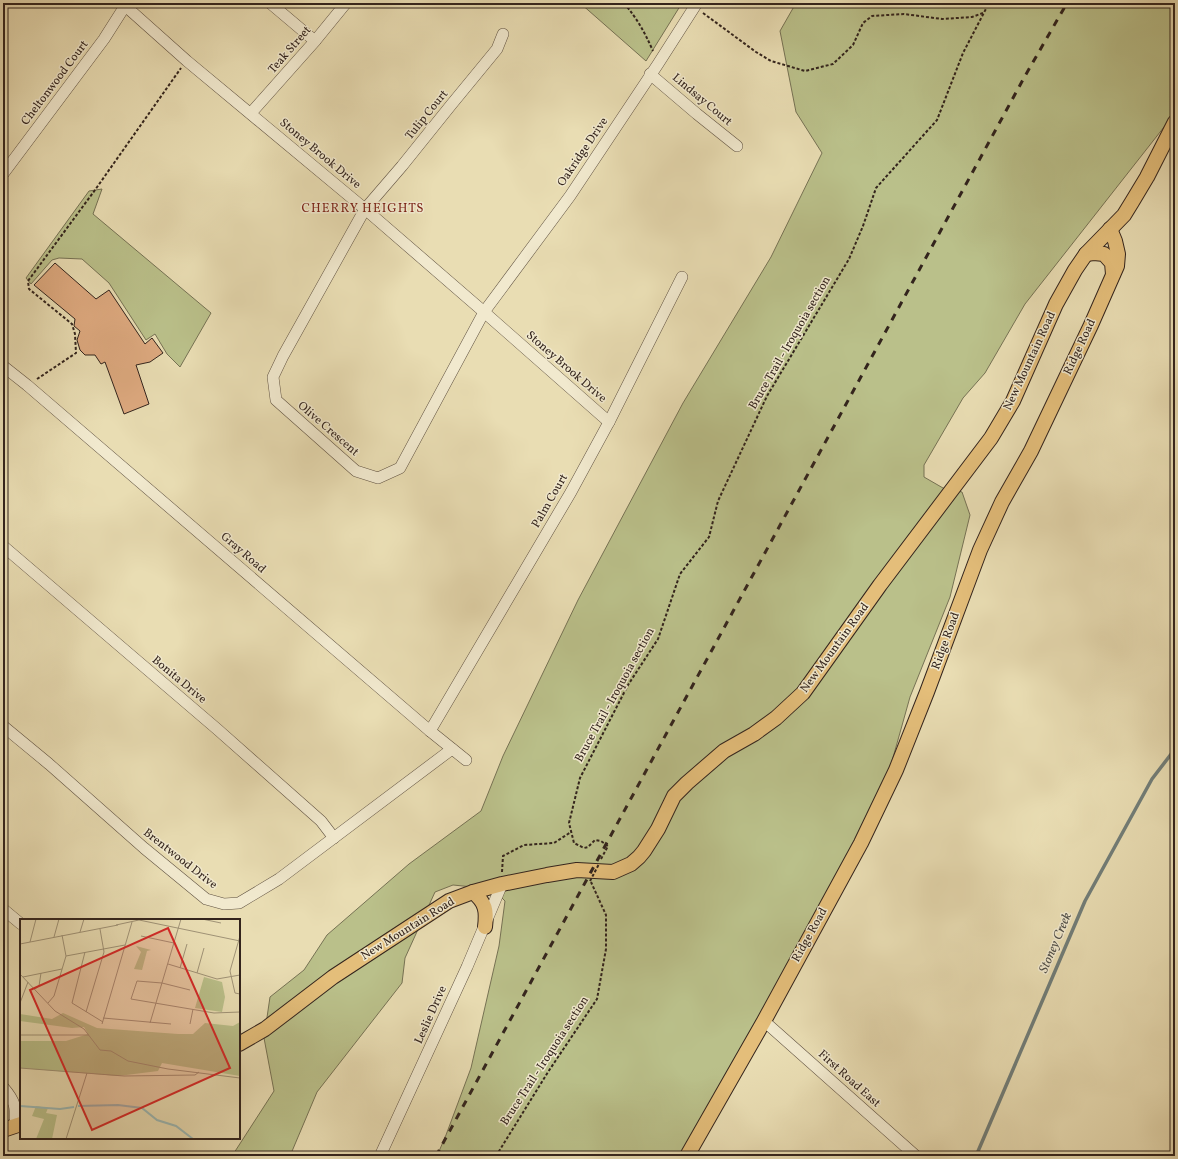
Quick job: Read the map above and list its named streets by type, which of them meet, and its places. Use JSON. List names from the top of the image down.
{
  "streets": {
    "main road": ["Ridge Road", "New Mountain Road"],
    "street": [
      "Teak Street",
      "Cheltonwood Court",
      "Lindsay Court",
      "Tulip Court",
      "Oakridge Drive",
      "Stoney Brook Drive",
      "Olive Crescent",
      "Palm Court",
      "Gray Road",
      "Bonita Drive",
      "Brentwood Drive",
      "Leslie Drive",
      "First Road East"
    ],
    "path": ["Bruce Trail - Iroquoia section"]
  },
  "crossings": [
    ["Teak Street", "Stoney Brook Drive"],
    ["Cheltonwood Court", "Stoney Brook Drive"],
    ["Lindsay Court", "Oakridge Drive"],
    ["Tulip Court", "Stoney Brook Drive"],
    ["Tulip Court", "Olive Crescent"],
    ["Oakridge Drive", "Stoney Brook Drive"],
    ["Oakridge Drive", "Olive Crescent"],
    ["Stoney Brook Drive", "Olive Crescent"],
    ["Stoney Brook Drive", "Palm Court"],
    ["Ridge Road", "New Mountain Road"],
    ["Ridge Road", "First Road East"],
    ["New Mountain Road", "Leslie Drive"],
    ["Palm Court", "Gray Road"],
    ["Gray Road", "Brentwood Drive"],
    ["Bonita Drive", "Brentwood Drive"]
  ],
  "districts": ["CHERRY HEIGHTS"],
  "water": ["Stoney Creek"]
}
